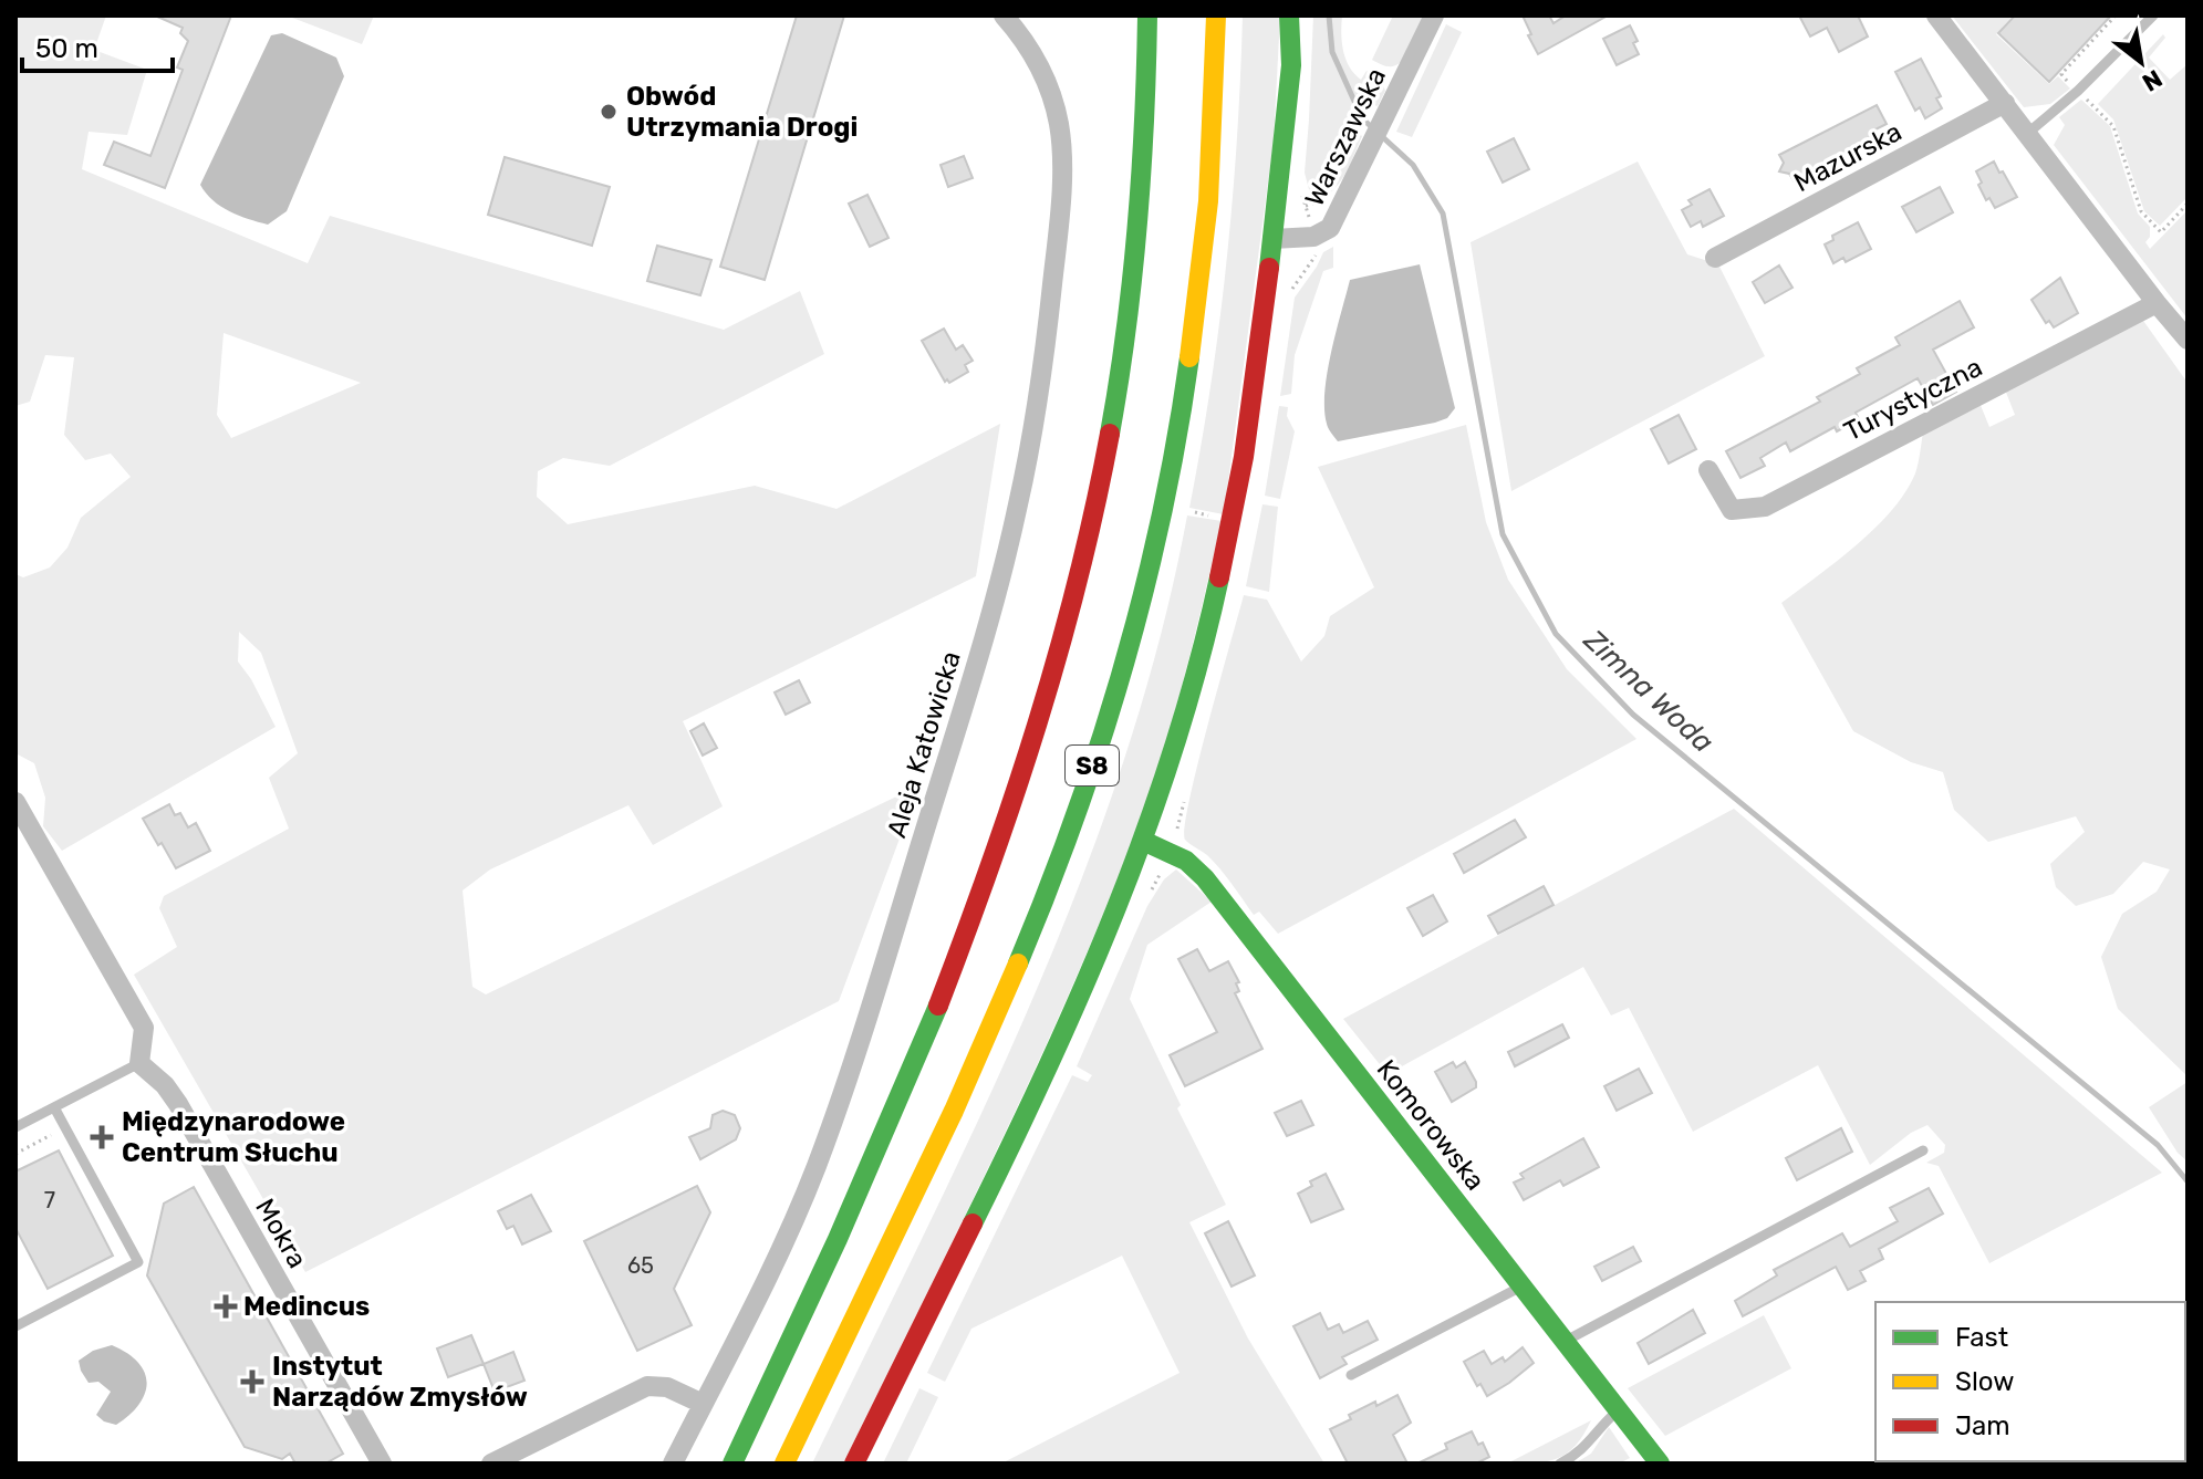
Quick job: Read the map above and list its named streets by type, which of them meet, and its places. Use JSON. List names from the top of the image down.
{
  "streets": {
    "main road": ["S8", "Komorowska"],
    "street": [
      "Warszawska",
      "Mazurska",
      "Turystyczna",
      "Aleja Katowicka",
      "Mokra"
    ]
  },
  "water": ["Zimna Woda"],
  "places": {
    "other": ["Obwód Utrzymania Drogi"],
    "health": ["Międzynarodowe Centrum Słuchu", "Medincus", "Instytut Narządów Zmysłów"]
  },
  "house_numbers": ["7", "65"],
  "legend": ["Fast", "Slow", "Jam"],
  "scale_bar": "50 m",
  "north": "bottom right"
}
